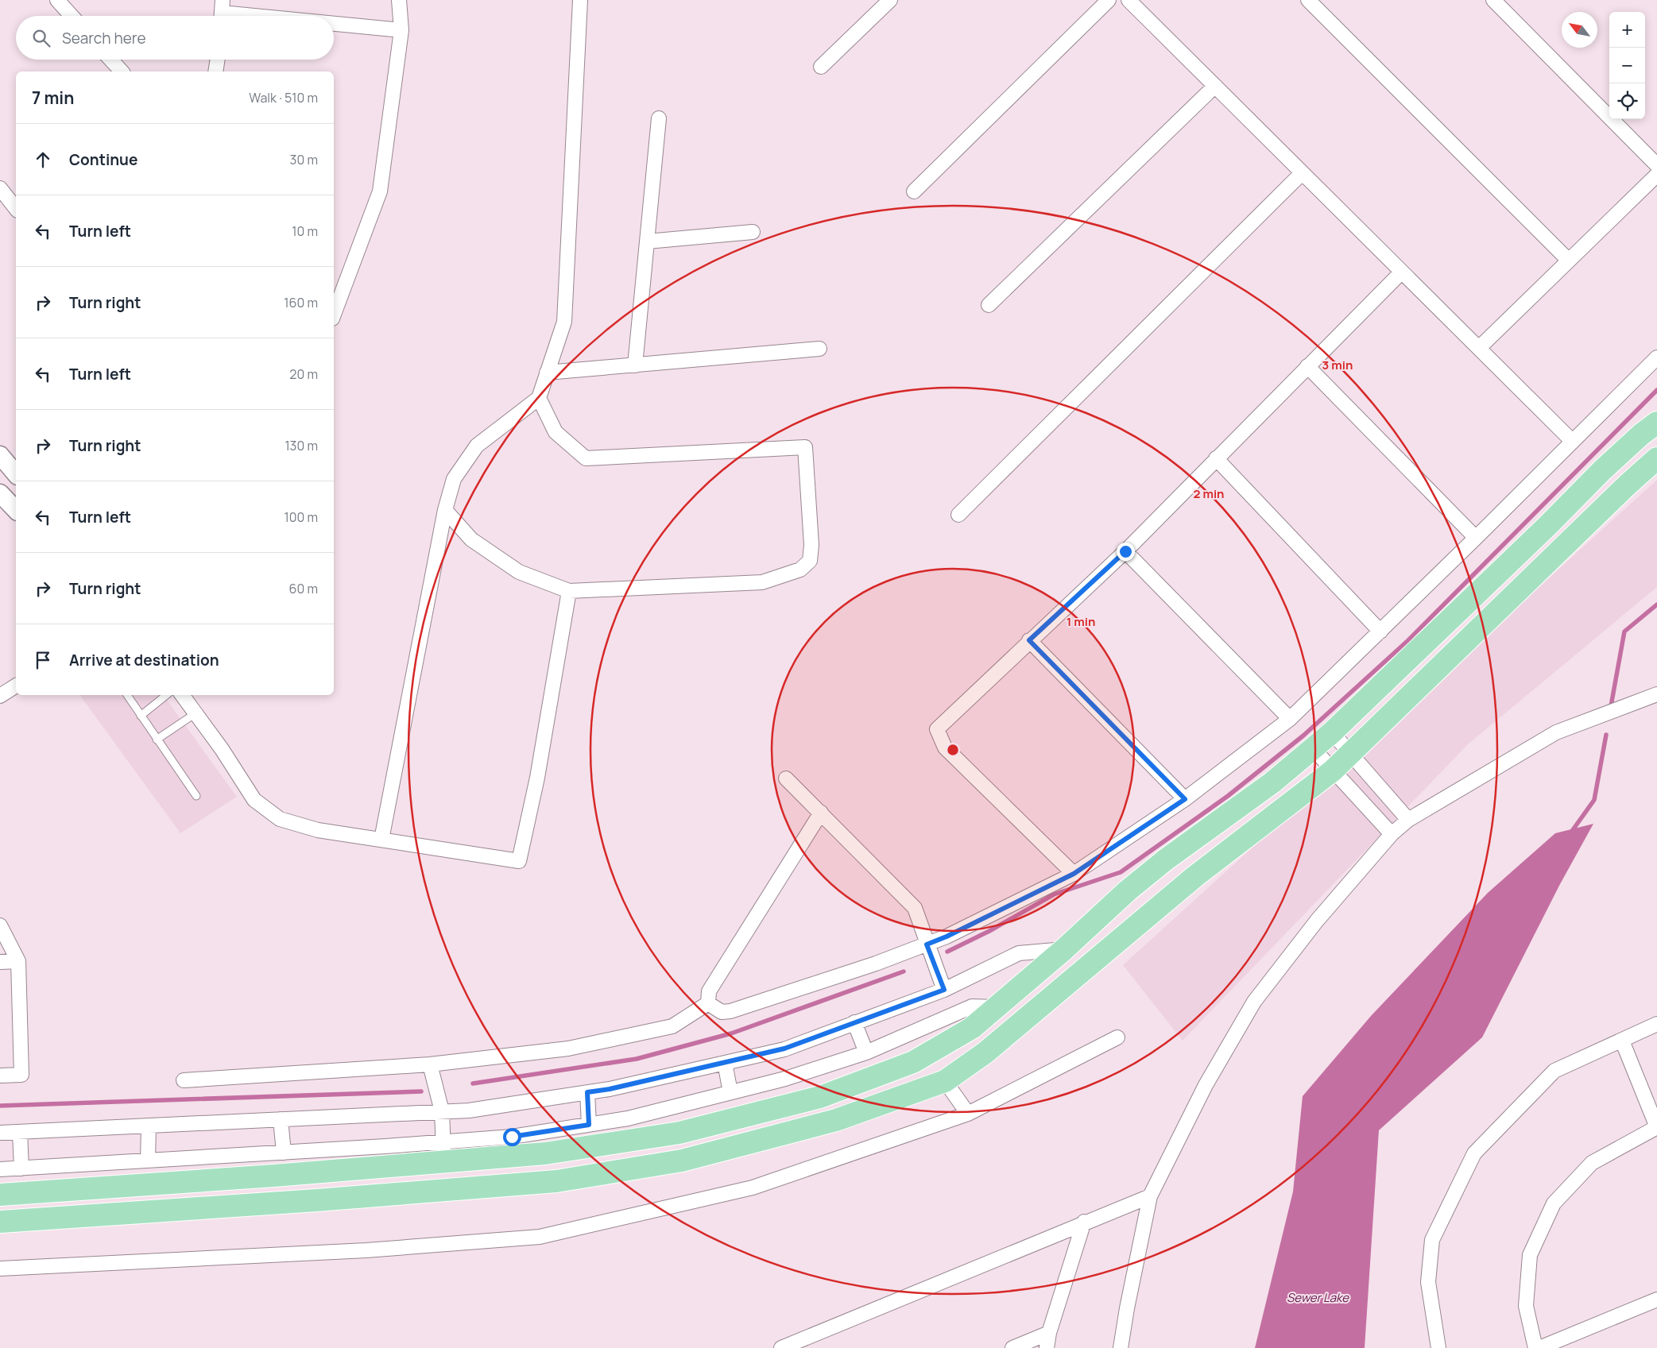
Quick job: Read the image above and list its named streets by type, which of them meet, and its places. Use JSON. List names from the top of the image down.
{
  "water": ["Sewer Lake"],
  "north": "top left",
  "page": {
    "map_buttons": ["+", "−"],
    "search": "Search here",
    "heading": ["7 min", "Walk · 510 m"],
    "list": [
      ["Continue", "30 m"],
      ["Turn left", "10 m"],
      ["Turn right", "160 m"],
      ["Turn left", "20 m"],
      ["Turn right", "130 m"],
      ["Turn left", "100 m"],
      ["Turn right", "60 m"],
      "Arrive at destination"
    ]
  },
  "rings": ["3 min", "2 min", "1 min"]
}
